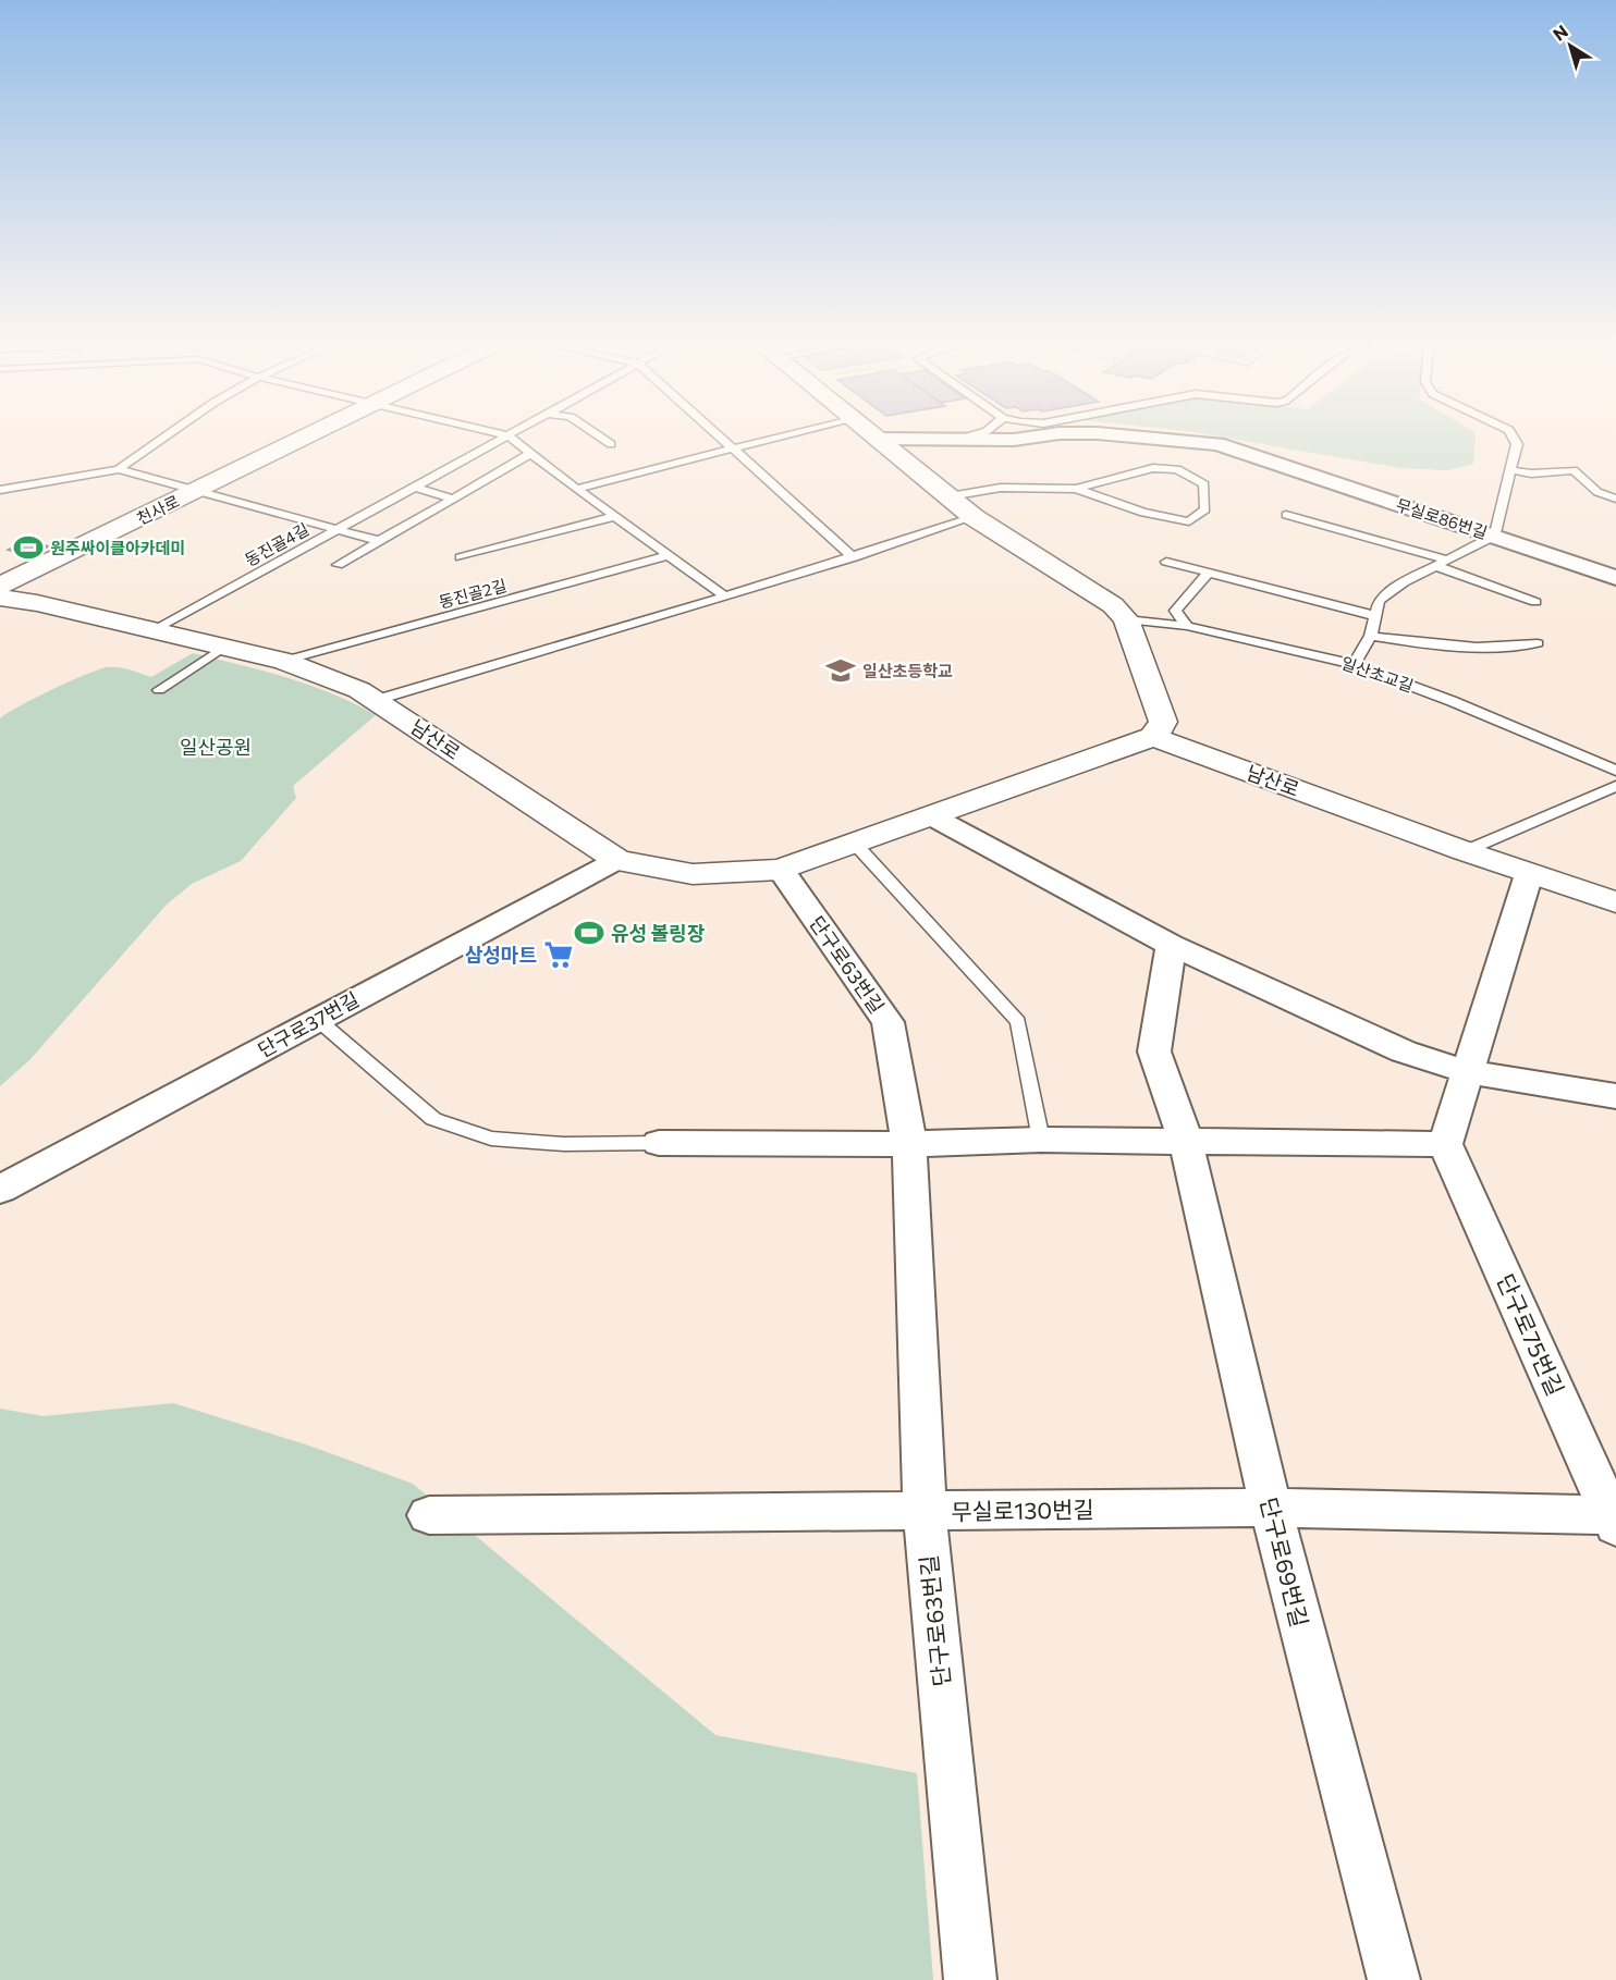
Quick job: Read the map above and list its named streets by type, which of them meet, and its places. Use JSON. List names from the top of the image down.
{
  "streets": {
    "street": [
      "천사로",
      "무실로86번길",
      "남산로",
      "단구로63번길",
      "단구로37번길",
      "단구로75번길",
      "무실로130번길",
      "단구로69번길"
    ],
    "lane": ["동진골4길", "동진골2길", "일산초교길"]
  },
  "crossings": [
    ["동진골4길", "남산로"],
    ["동진골2길", "남산로"],
    ["남산로", "단구로63번길"],
    ["남산로", "단구로37번길"],
    ["단구로63번길", "무실로130번길"],
    ["단구로75번길", "무실로130번길"],
    ["무실로130번길", "단구로69번길"]
  ],
  "parks": ["일산공원"],
  "places": {
    "sports": ["원주싸이클아카데미", "유성 볼링장"],
    "school or university": ["일산초등학교"],
    "supermarket": ["삼성마트"]
  },
  "north": "top left"
}
